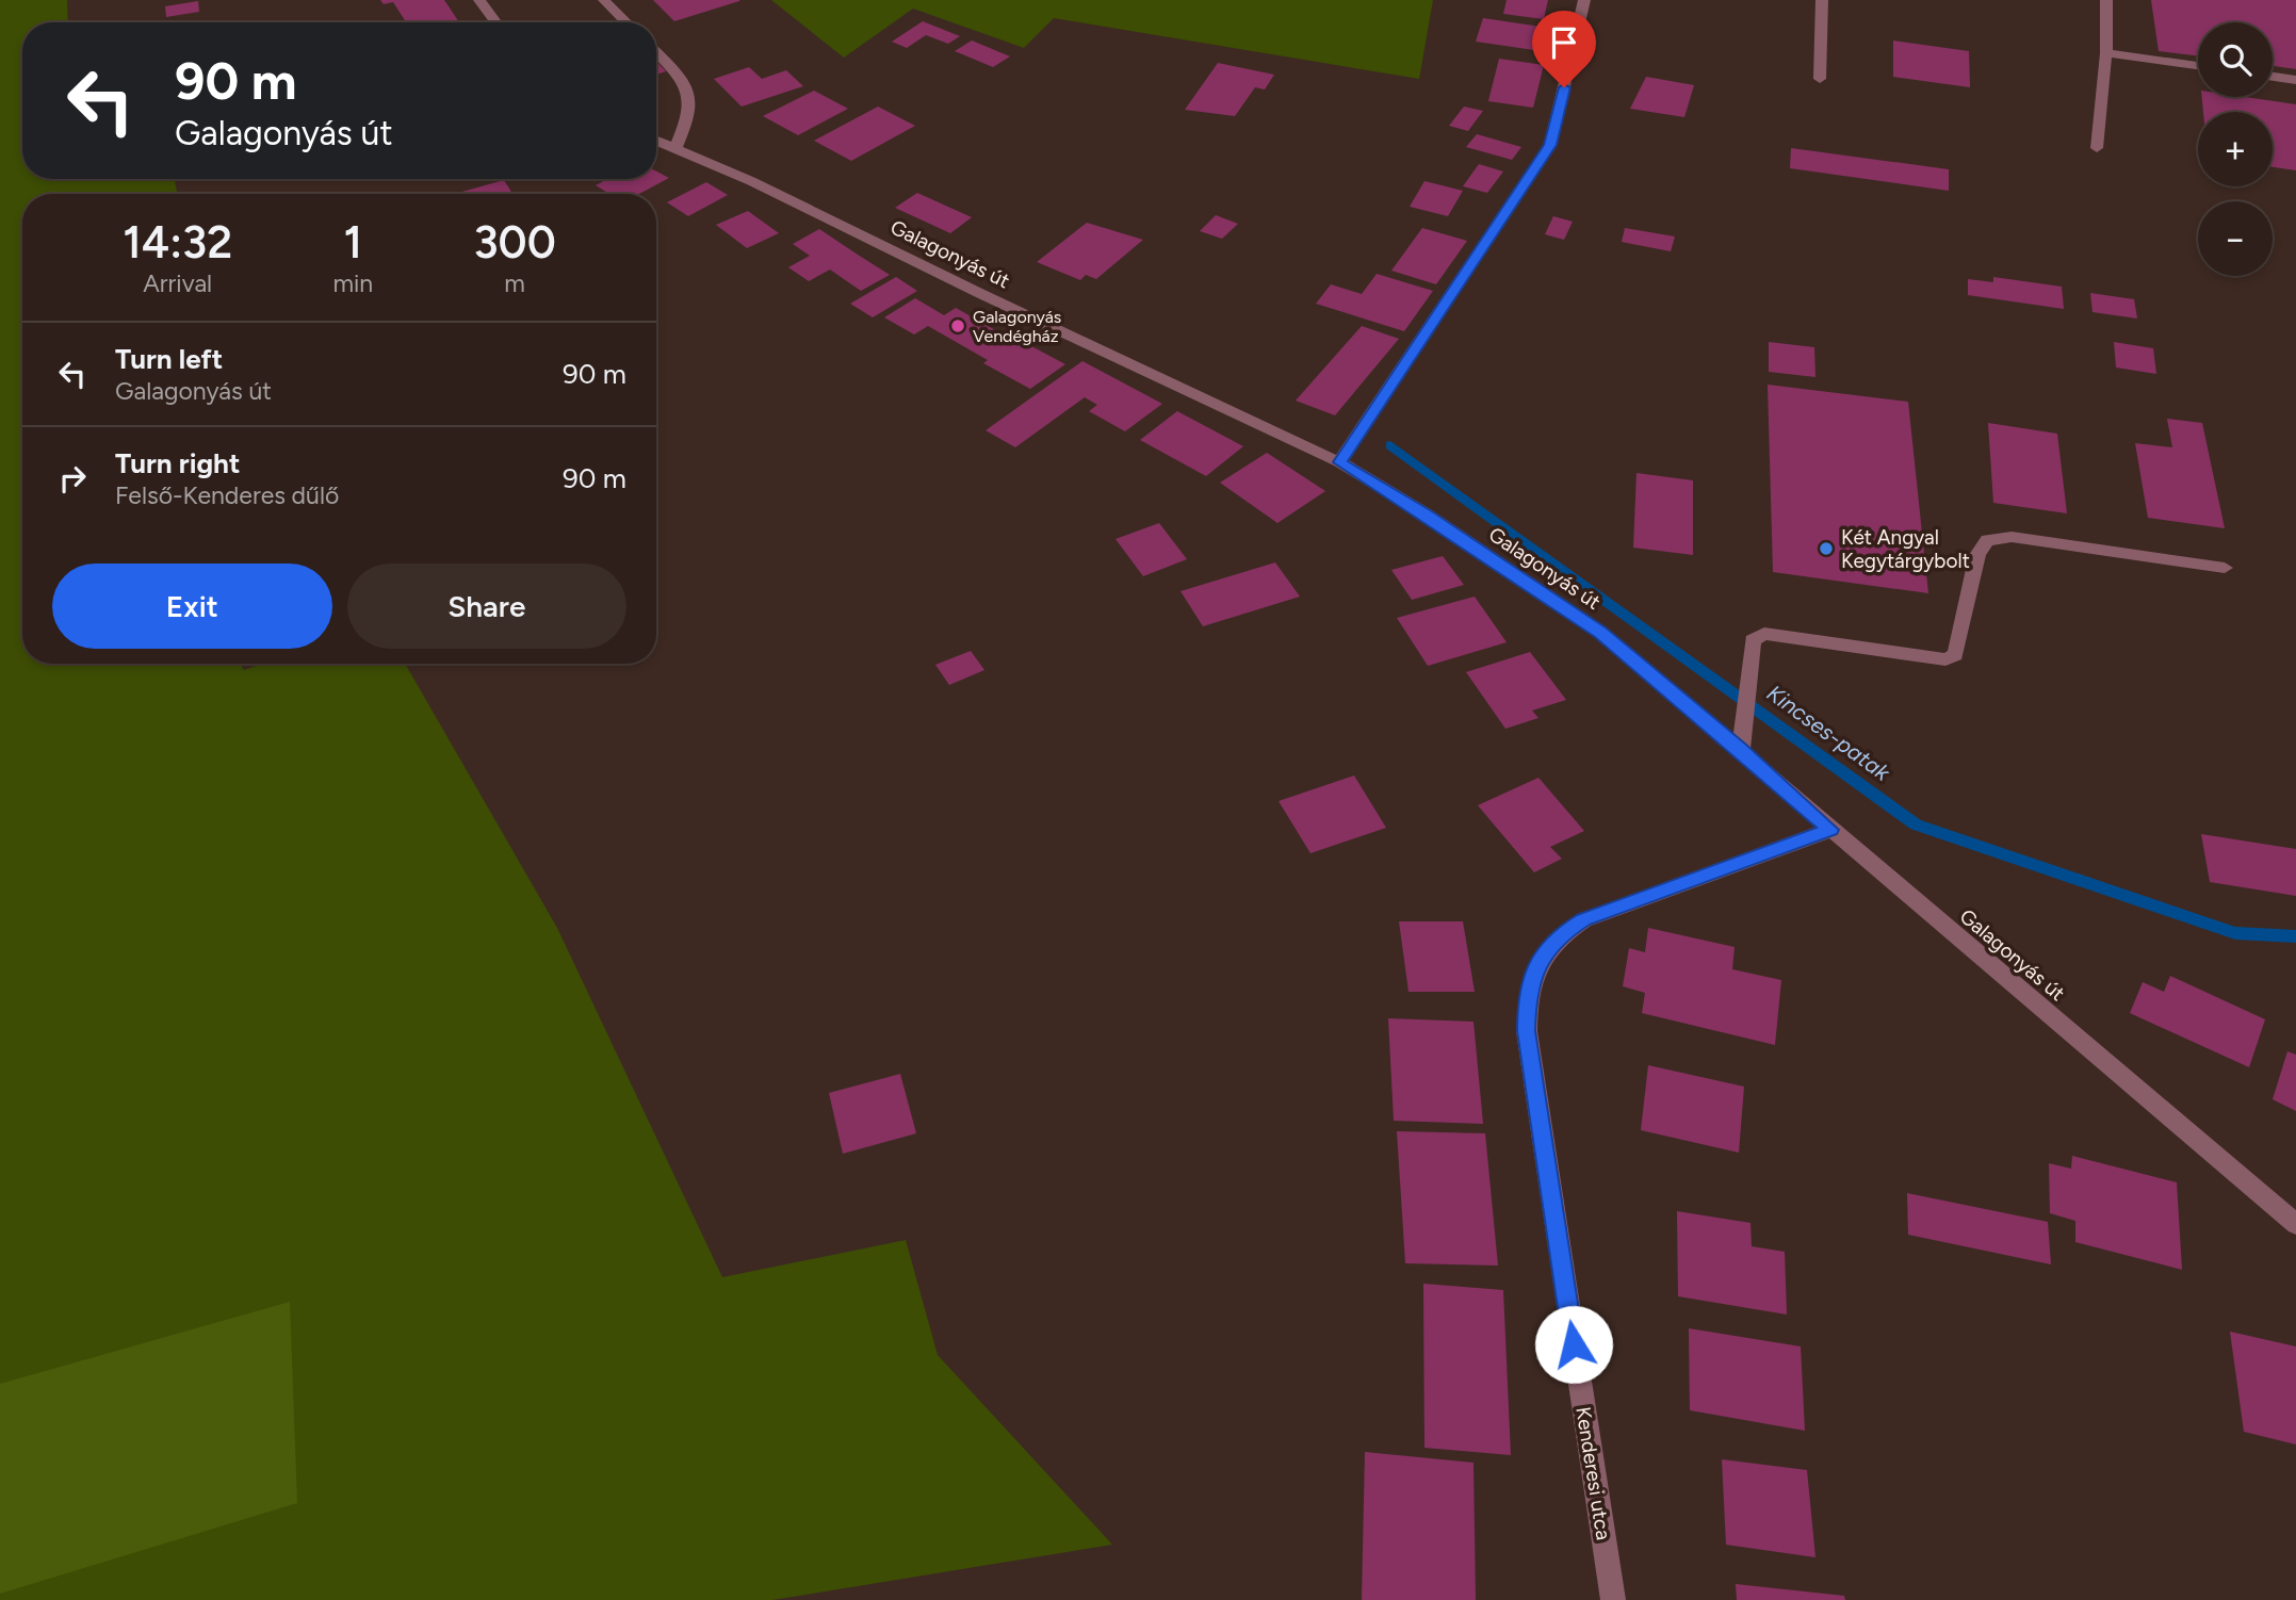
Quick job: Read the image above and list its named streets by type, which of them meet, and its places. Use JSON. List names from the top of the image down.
{
  "streets": {
    "street": ["Galagonyás út", "Kenderesi utca"]
  },
  "crossings": [
    ["Galagonyás út", "Kenderesi utca"]
  ],
  "water": ["Kincses-patak"],
  "places": ["Galagonyás Vendégház", "Két Angyal Kegytárgybolt"],
  "page": {
    "map_buttons": ["+", "−"],
    "turn": ["90 m", "Galagonyás út"],
    "eta": [
      "14:32",
      "Arrival",
      "1",
      "min",
      "300",
      "m"
    ],
    "list": [
      {
        "name": "Turn left",
        "note": "Galagonyás út",
        "value": "90 m"
      },
      {
        "name": "Turn right",
        "note": "Felső-Kenderes dűlő",
        "value": "90 m"
      }
    ],
    "buttons": ["Exit", "Share"]
  }
}
